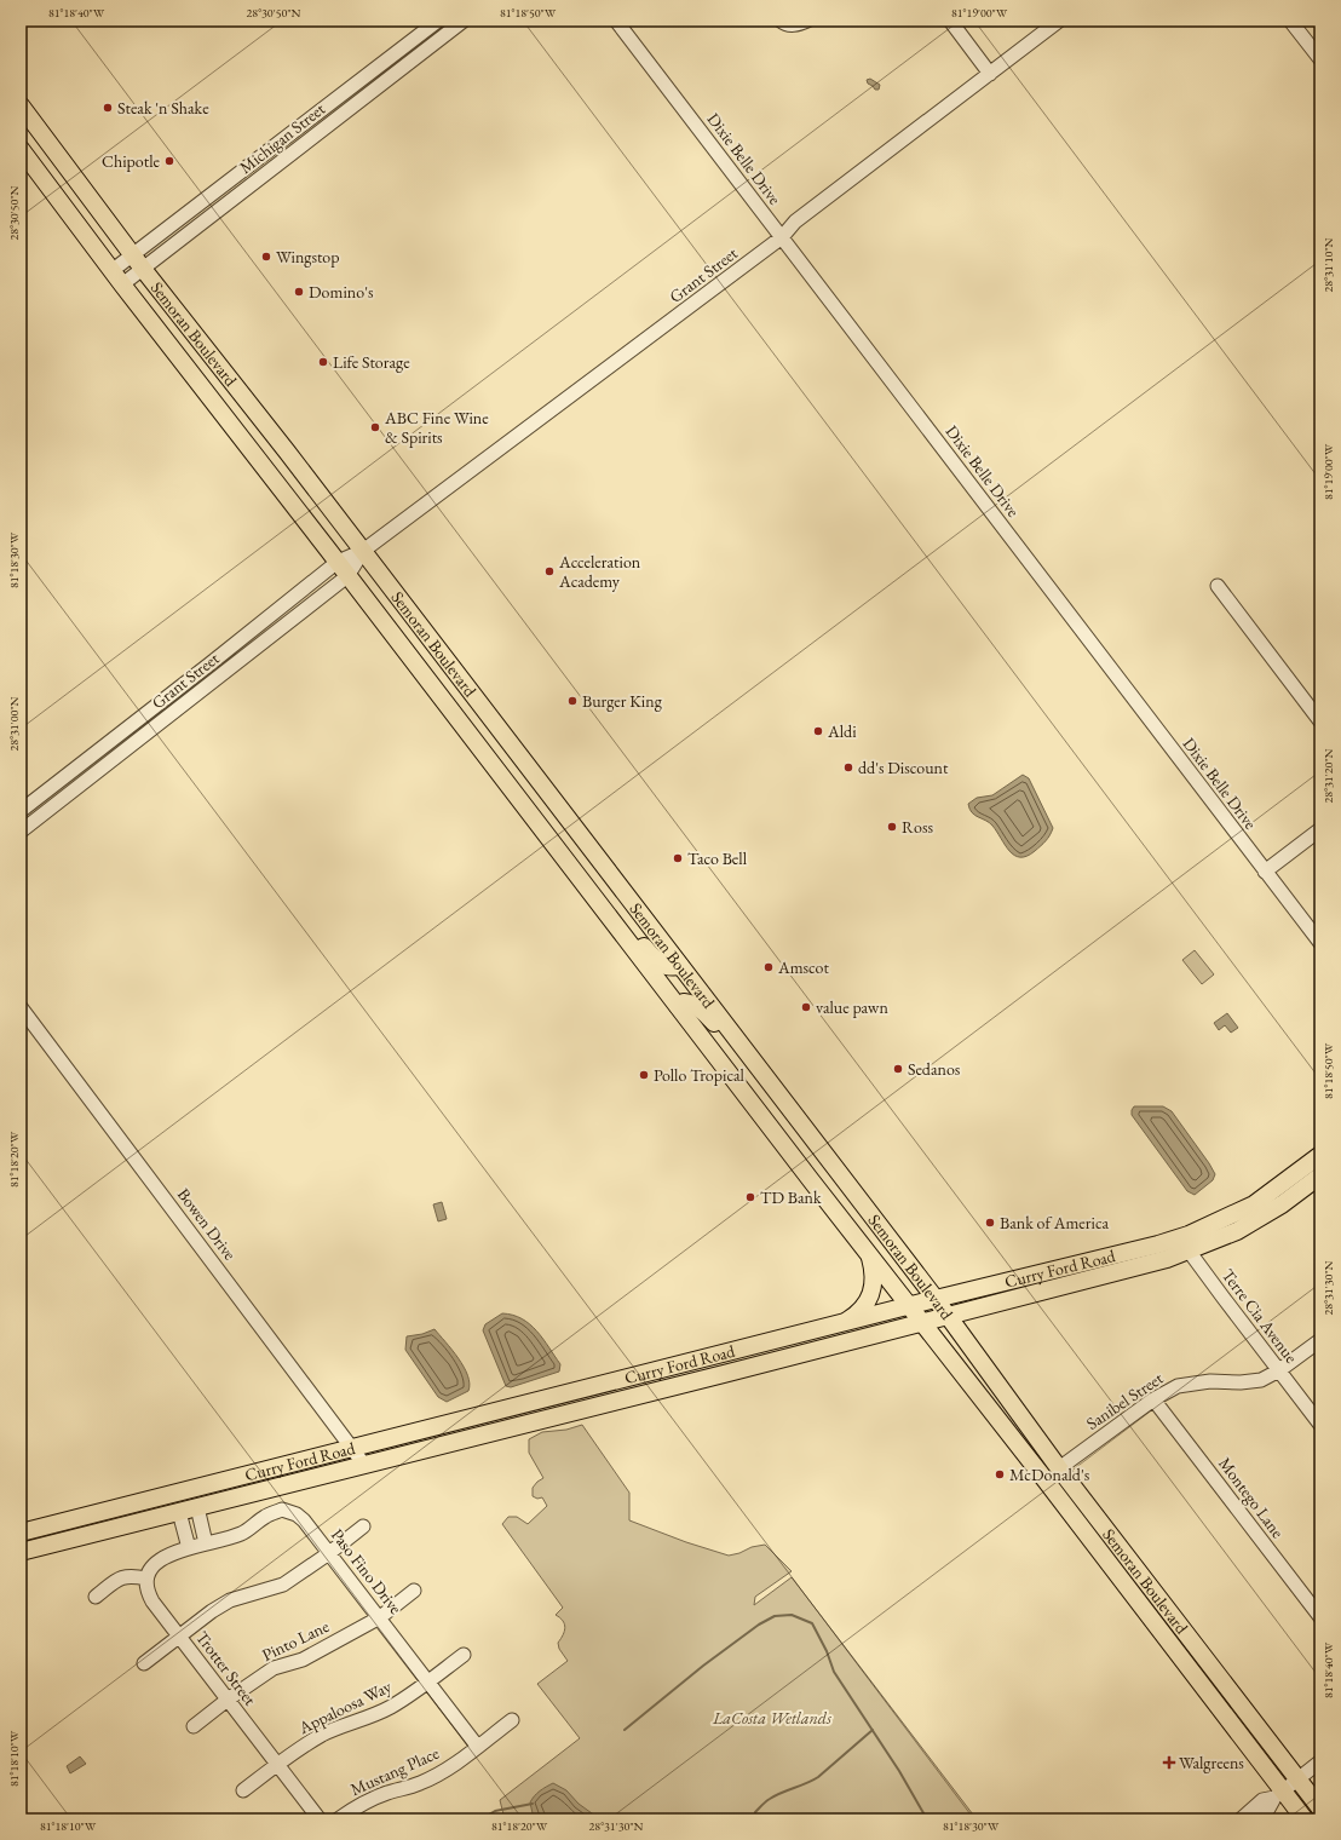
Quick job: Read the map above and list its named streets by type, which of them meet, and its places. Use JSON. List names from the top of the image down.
{
  "streets": {
    "main road": ["Semoran Boulevard", "Curry Ford Road"],
    "street": [
      "Michigan Street",
      "Dixie Belle Drive",
      "Grant Street",
      "Bowen Drive",
      "Terre Cia Avenue",
      "Sanibel Street",
      "Montego Lane",
      "Paso Fino Drive",
      "Pinto Lane",
      "Trotter Street",
      "Appaloosa Way",
      "Mustang Place"
    ]
  },
  "crossings": [
    ["Michigan Street", "Semoran Boulevard"],
    ["Dixie Belle Drive", "Grant Street"],
    ["Grant Street", "Semoran Boulevard"],
    ["Semoran Boulevard", "Curry Ford Road"],
    ["Semoran Boulevard", "Sanibel Street"],
    ["Bowen Drive", "Curry Ford Road"],
    ["Curry Ford Road", "Terre Cia Avenue"],
    ["Terre Cia Avenue", "Sanibel Street"],
    ["Sanibel Street", "Montego Lane"],
    ["Paso Fino Drive", "Pinto Lane"],
    ["Paso Fino Drive", "Appaloosa Way"],
    ["Paso Fino Drive", "Mustang Place"],
    ["Pinto Lane", "Trotter Street"],
    ["Trotter Street", "Appaloosa Way"]
  ],
  "parks": ["LaCosta Wetlands"],
  "places": {
    "other": [
      "Steak 'n Shake",
      "Chipotle",
      "Wingstop",
      "Domino's",
      "Life Storage",
      "ABC Fine Wine & Spirits",
      "Acceleration Academy",
      "Burger King",
      "Aldi",
      "dd's Discount",
      "Ross",
      "Taco Bell",
      "Amscot",
      "value pawn",
      "Sedanos",
      "Pollo Tropical",
      "TD Bank",
      "Bank of America",
      "McDonald's"
    ],
    "health": ["Walgreens"]
  },
  "coordinates": [
    "81°18'40\"W",
    "28°30'50\"N",
    "81°18'50\"W",
    "81°19'00\"W",
    "28°31'10\"N",
    "81°18'30\"W",
    "28°31'00\"N",
    "28°31'20\"N",
    "81°18'20\"W",
    "28°31'30\"N",
    "81°18'10\"W"
  ]
}
